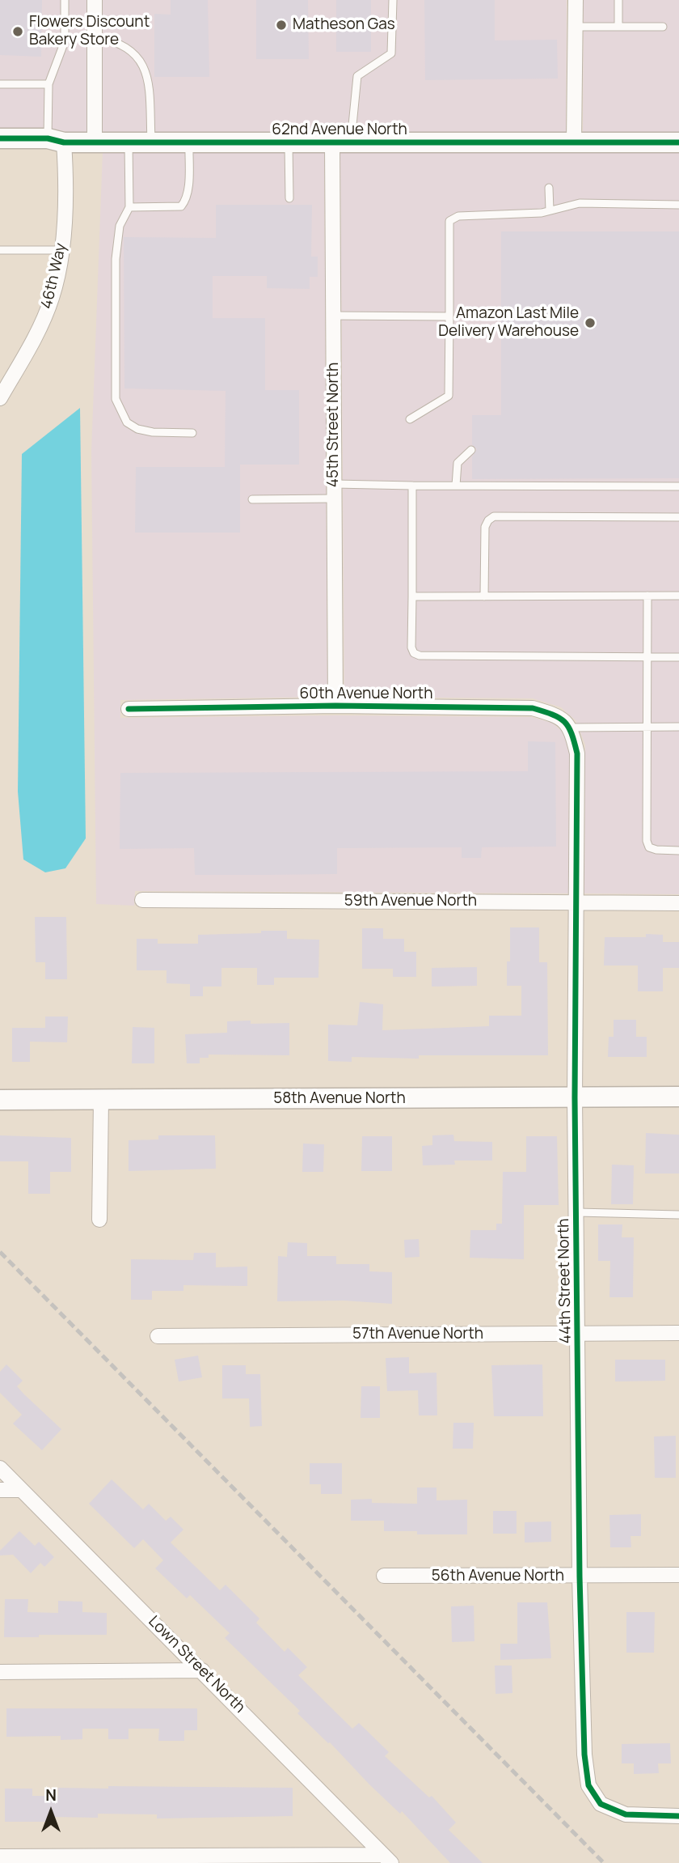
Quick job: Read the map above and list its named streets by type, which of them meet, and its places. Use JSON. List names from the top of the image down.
{
  "streets": {
    "street": [
      "62nd Avenue North",
      "46th Way",
      "45th Street North",
      "60th Avenue North",
      "59th Avenue North",
      "58th Avenue North",
      "44th Street North",
      "57th Avenue North",
      "56th Avenue North",
      "Lown Street North"
    ]
  },
  "crossings": [
    ["62nd Avenue North", "46th Way"],
    ["62nd Avenue North", "45th Street North"],
    ["45th Street North", "60th Avenue North"],
    ["60th Avenue North", "44th Street North"],
    ["59th Avenue North", "44th Street North"],
    ["58th Avenue North", "44th Street North"],
    ["44th Street North", "57th Avenue North"],
    ["44th Street North", "56th Avenue North"]
  ],
  "places": ["Matheson Gas", "Flowers Discount Bakery Store", "Amazon Last Mile Delivery Warehouse"],
  "north": "top"
}
